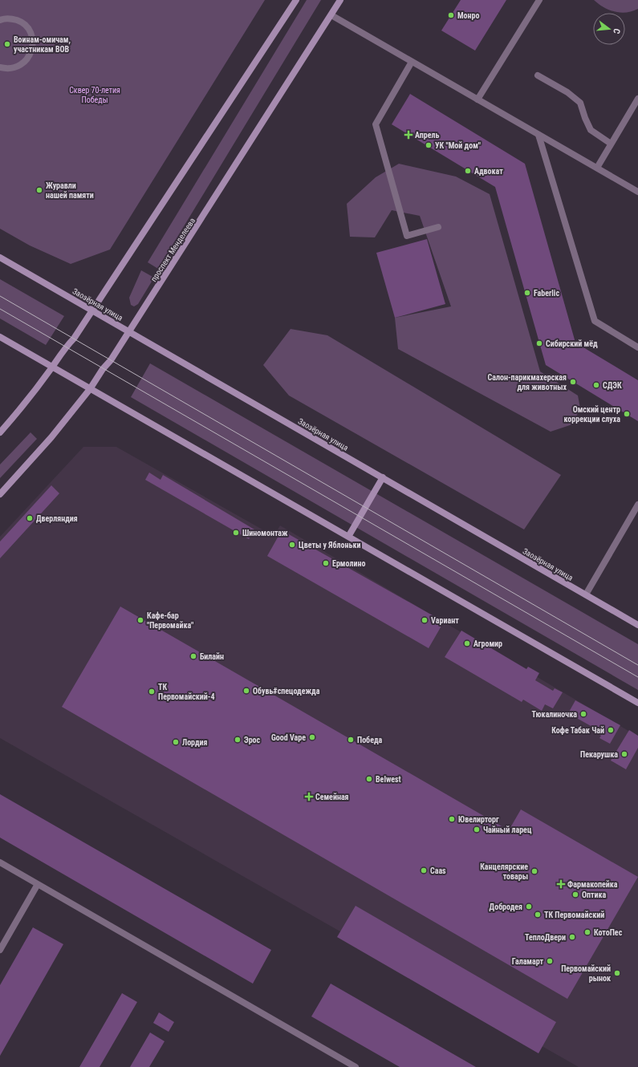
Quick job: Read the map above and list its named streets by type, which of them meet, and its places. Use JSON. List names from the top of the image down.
{
  "streets": {
    "main road": ["проспект Менделеева", "Заозёрная улица"]
  },
  "crossings": [
    ["проспект Менделеева", "Заозёрная улица"]
  ],
  "parks": ["Сквер 70-летия Победы"],
  "places": {
    "other": [
      "Монро",
      "Воинам-омичам, участникам ВОВ",
      "УК \"Мой дом\"",
      "Адвокат",
      "Журавли нашей памяти",
      "Faberlic",
      "Сибирский мёд",
      "Салон-парикмахерская для животных",
      "СДЭК",
      "Омский центр коррекции слуха",
      "Дверляндия",
      "Шиномонтаж",
      "Цветы у Яблоньки",
      "Ермолино",
      "Кафе-бар \"Первомайка\"",
      "Vариант",
      "Агромир",
      "Билайн",
      "Обувь#спецодежда",
      "ТК Первомайский-4",
      "Тюкалиночка",
      "Кофе Табак Чай",
      "Good Vape",
      "Эрос",
      "Победа",
      "Лордия",
      "Пекарушка",
      "Belwest",
      "Ювелирторг",
      "Чайный ларец",
      "Caas",
      "Канцелярские товары",
      "Оптика",
      "Добродея",
      "ТК Первомайский",
      "КотоПес",
      "ТеплоДвери",
      "Галамарт",
      "Первомайский рынок"
    ],
    "health": ["Апрель", "Семейная", "Фармакопейка"]
  },
  "north": "right"
}
